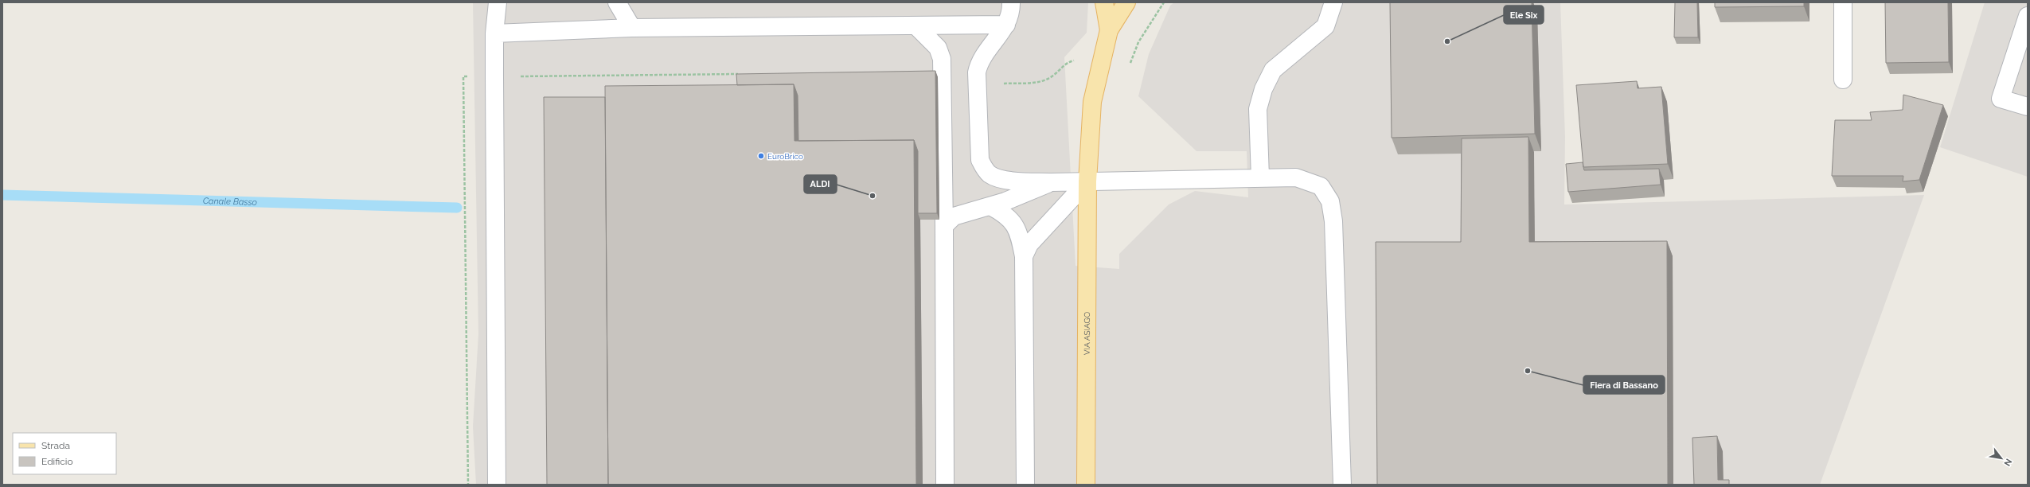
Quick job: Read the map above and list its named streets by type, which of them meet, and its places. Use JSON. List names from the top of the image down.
{
  "streets": {
    "main road": ["VIA ASIAGO"]
  },
  "water": ["Canale Basso"],
  "places": [
    "Ele Six",
    "EuroBrico",
    "ALDI",
    "Fiera di Bassano"
  ],
  "legend": ["Strada", "Edificio"],
  "north": "bottom right"
}
